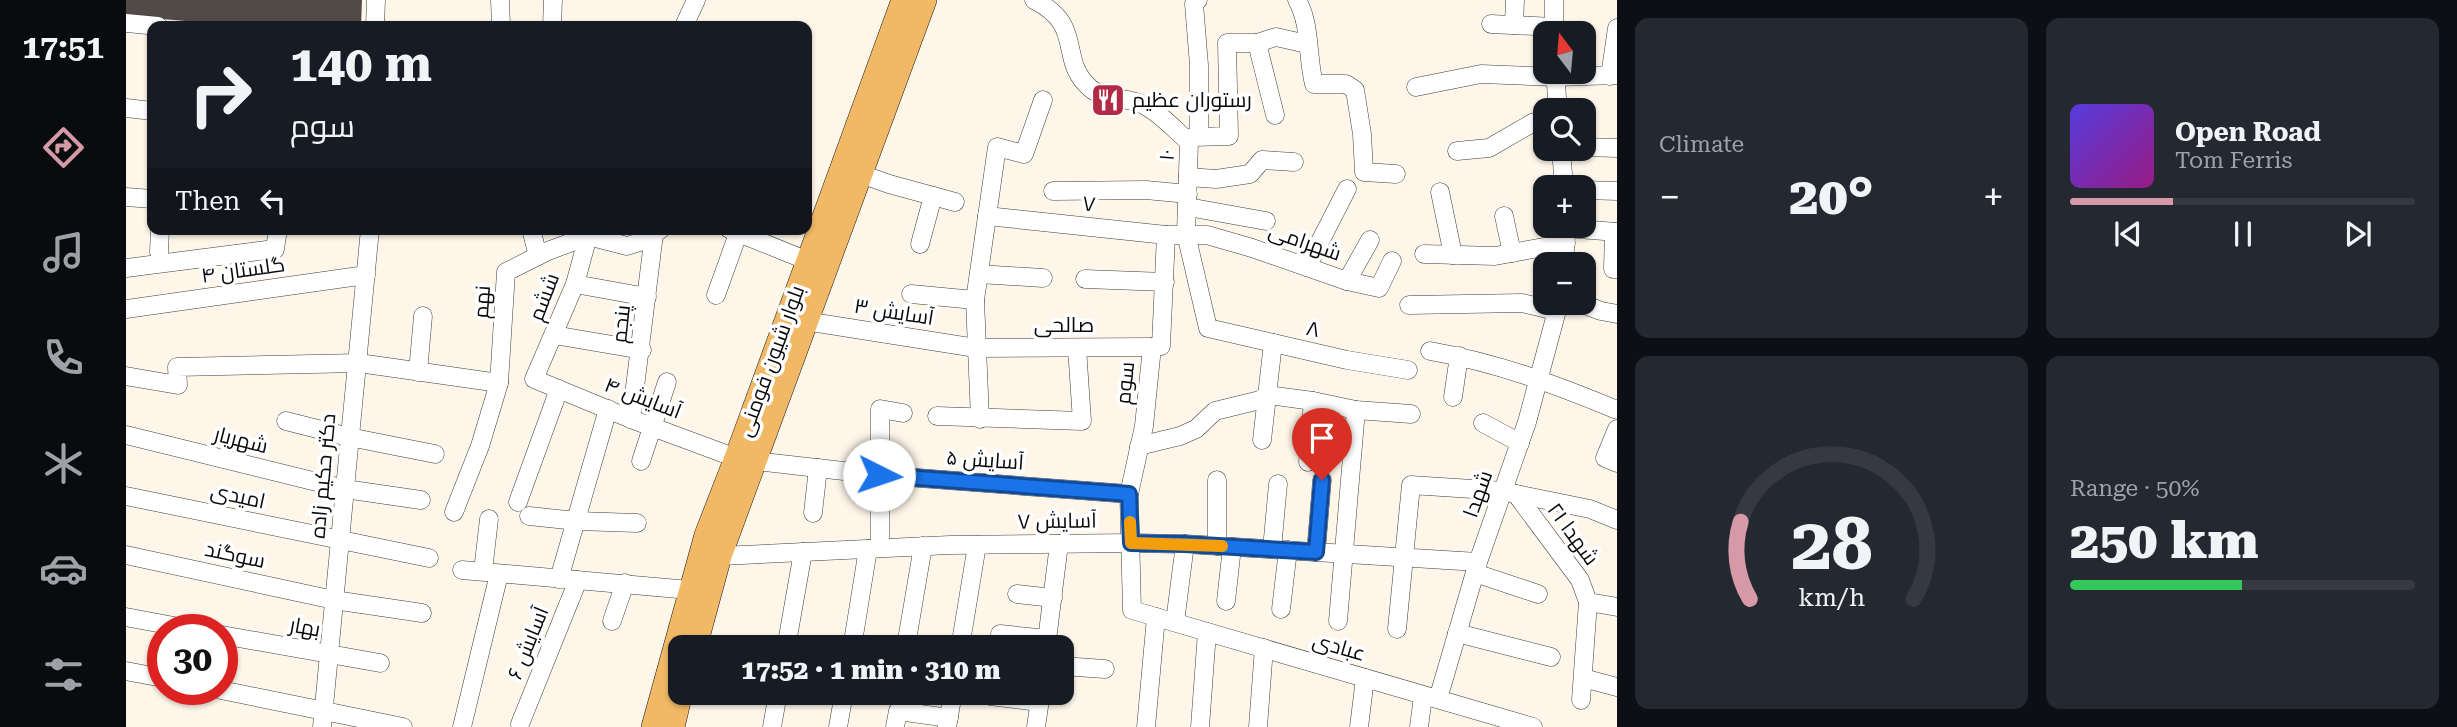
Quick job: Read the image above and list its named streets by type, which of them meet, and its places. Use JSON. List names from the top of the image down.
{
  "streets": {
    "main road": ["بلوار شیون فومنی"],
    "street": [
      "۱۰",
      "۷",
      "شهرامی",
      "گلستان ۴",
      "ششم",
      "نهم",
      "آسایش ۳",
      "پنجم",
      "صالحی",
      "۸",
      "سوم",
      "آسایش ۴",
      "شهریار",
      "آسایش ۵",
      "دکتر حکیم زاده",
      "شهدا",
      "امیدی",
      "آسایش ۷",
      "شهدا ۲۱",
      "سوگند",
      "بهار",
      "آسایش ۶",
      "عبادی"
    ]
  },
  "crossings": [
    ["۱۰", "۷"],
    ["۱۰", "شهرامی"],
    ["۱۰", "۸"],
    ["۷", "شهرامی"],
    ["۷", "سوم"],
    ["گلستان ۴", "دکتر حکیم زاده"],
    ["ششم", "آسایش ۴"],
    ["آسایش ۳", "صالحی"],
    ["آسایش ۳", "بلوار شیون فومنی"],
    ["پنجم", "آسایش ۴"],
    ["صالحی", "سوم"],
    ["بلوار شیون فومنی", "آسایش ۴"],
    ["بلوار شیون فومنی", "آسایش ۵"],
    ["بلوار شیون فومنی", "آسایش ۷"],
    ["بلوار شیون فومنی", "آسایش ۶"],
    ["سوم", "آسایش ۵"],
    ["سوم", "آسایش ۷"],
    ["سوم", "عبادی"],
    ["آسایش ۴", "آسایش ۵"],
    ["شهریار", "دکتر حکیم زاده"],
    ["دکتر حکیم زاده", "امیدی"],
    ["دکتر حکیم زاده", "سوگند"],
    ["دکتر حکیم زاده", "بهار"],
    ["شهدا", "آسایش ۷"],
    ["شهدا", "شهدا ۲۱"],
    ["شهدا", "عبادی"]
  ],
  "places": {
    "restaurant": ["رستوران عظیم"]
  },
  "north": "top",
  "page": {
    "tabs": "17:51",
    "tile": [
      "Climate",
      ["Range · 50%", "250 km"]
    ],
    "map_buttons": ["+", "−"],
    "turn": ["140 m", "سوم"],
    "song": ["Open Road", "Tom Ferris"],
    "then": "Then",
    "heat": ["−", "20°", "+"],
    "limit": "30",
    "trip": "17:52 · 1 min · 310 m",
    "gauge": ["28", "km/h"]
  }
}
